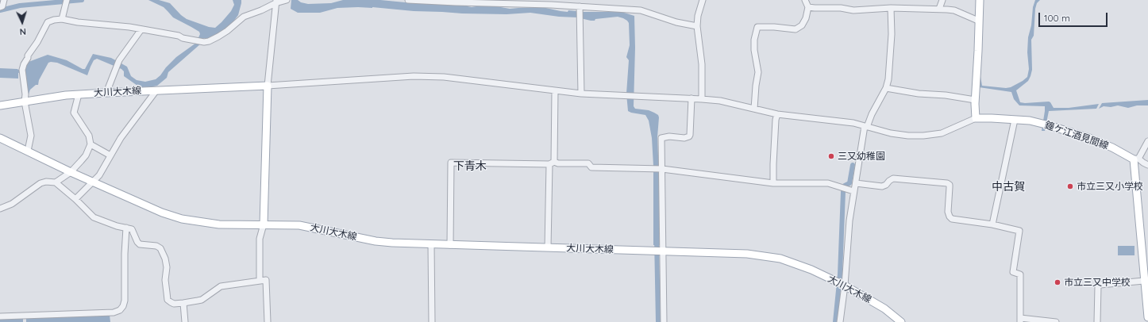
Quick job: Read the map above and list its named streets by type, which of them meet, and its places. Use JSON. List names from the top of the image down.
{
  "streets": {
    "main road": ["大川大木線", "鐘ケ江酒見間線"]
  },
  "districts": ["下青木", "中古賀"],
  "places": ["三又幼稚園", "市立三又小学校", "市立三又中学校"],
  "scale_bar": "100 m",
  "north": "bottom"
}
